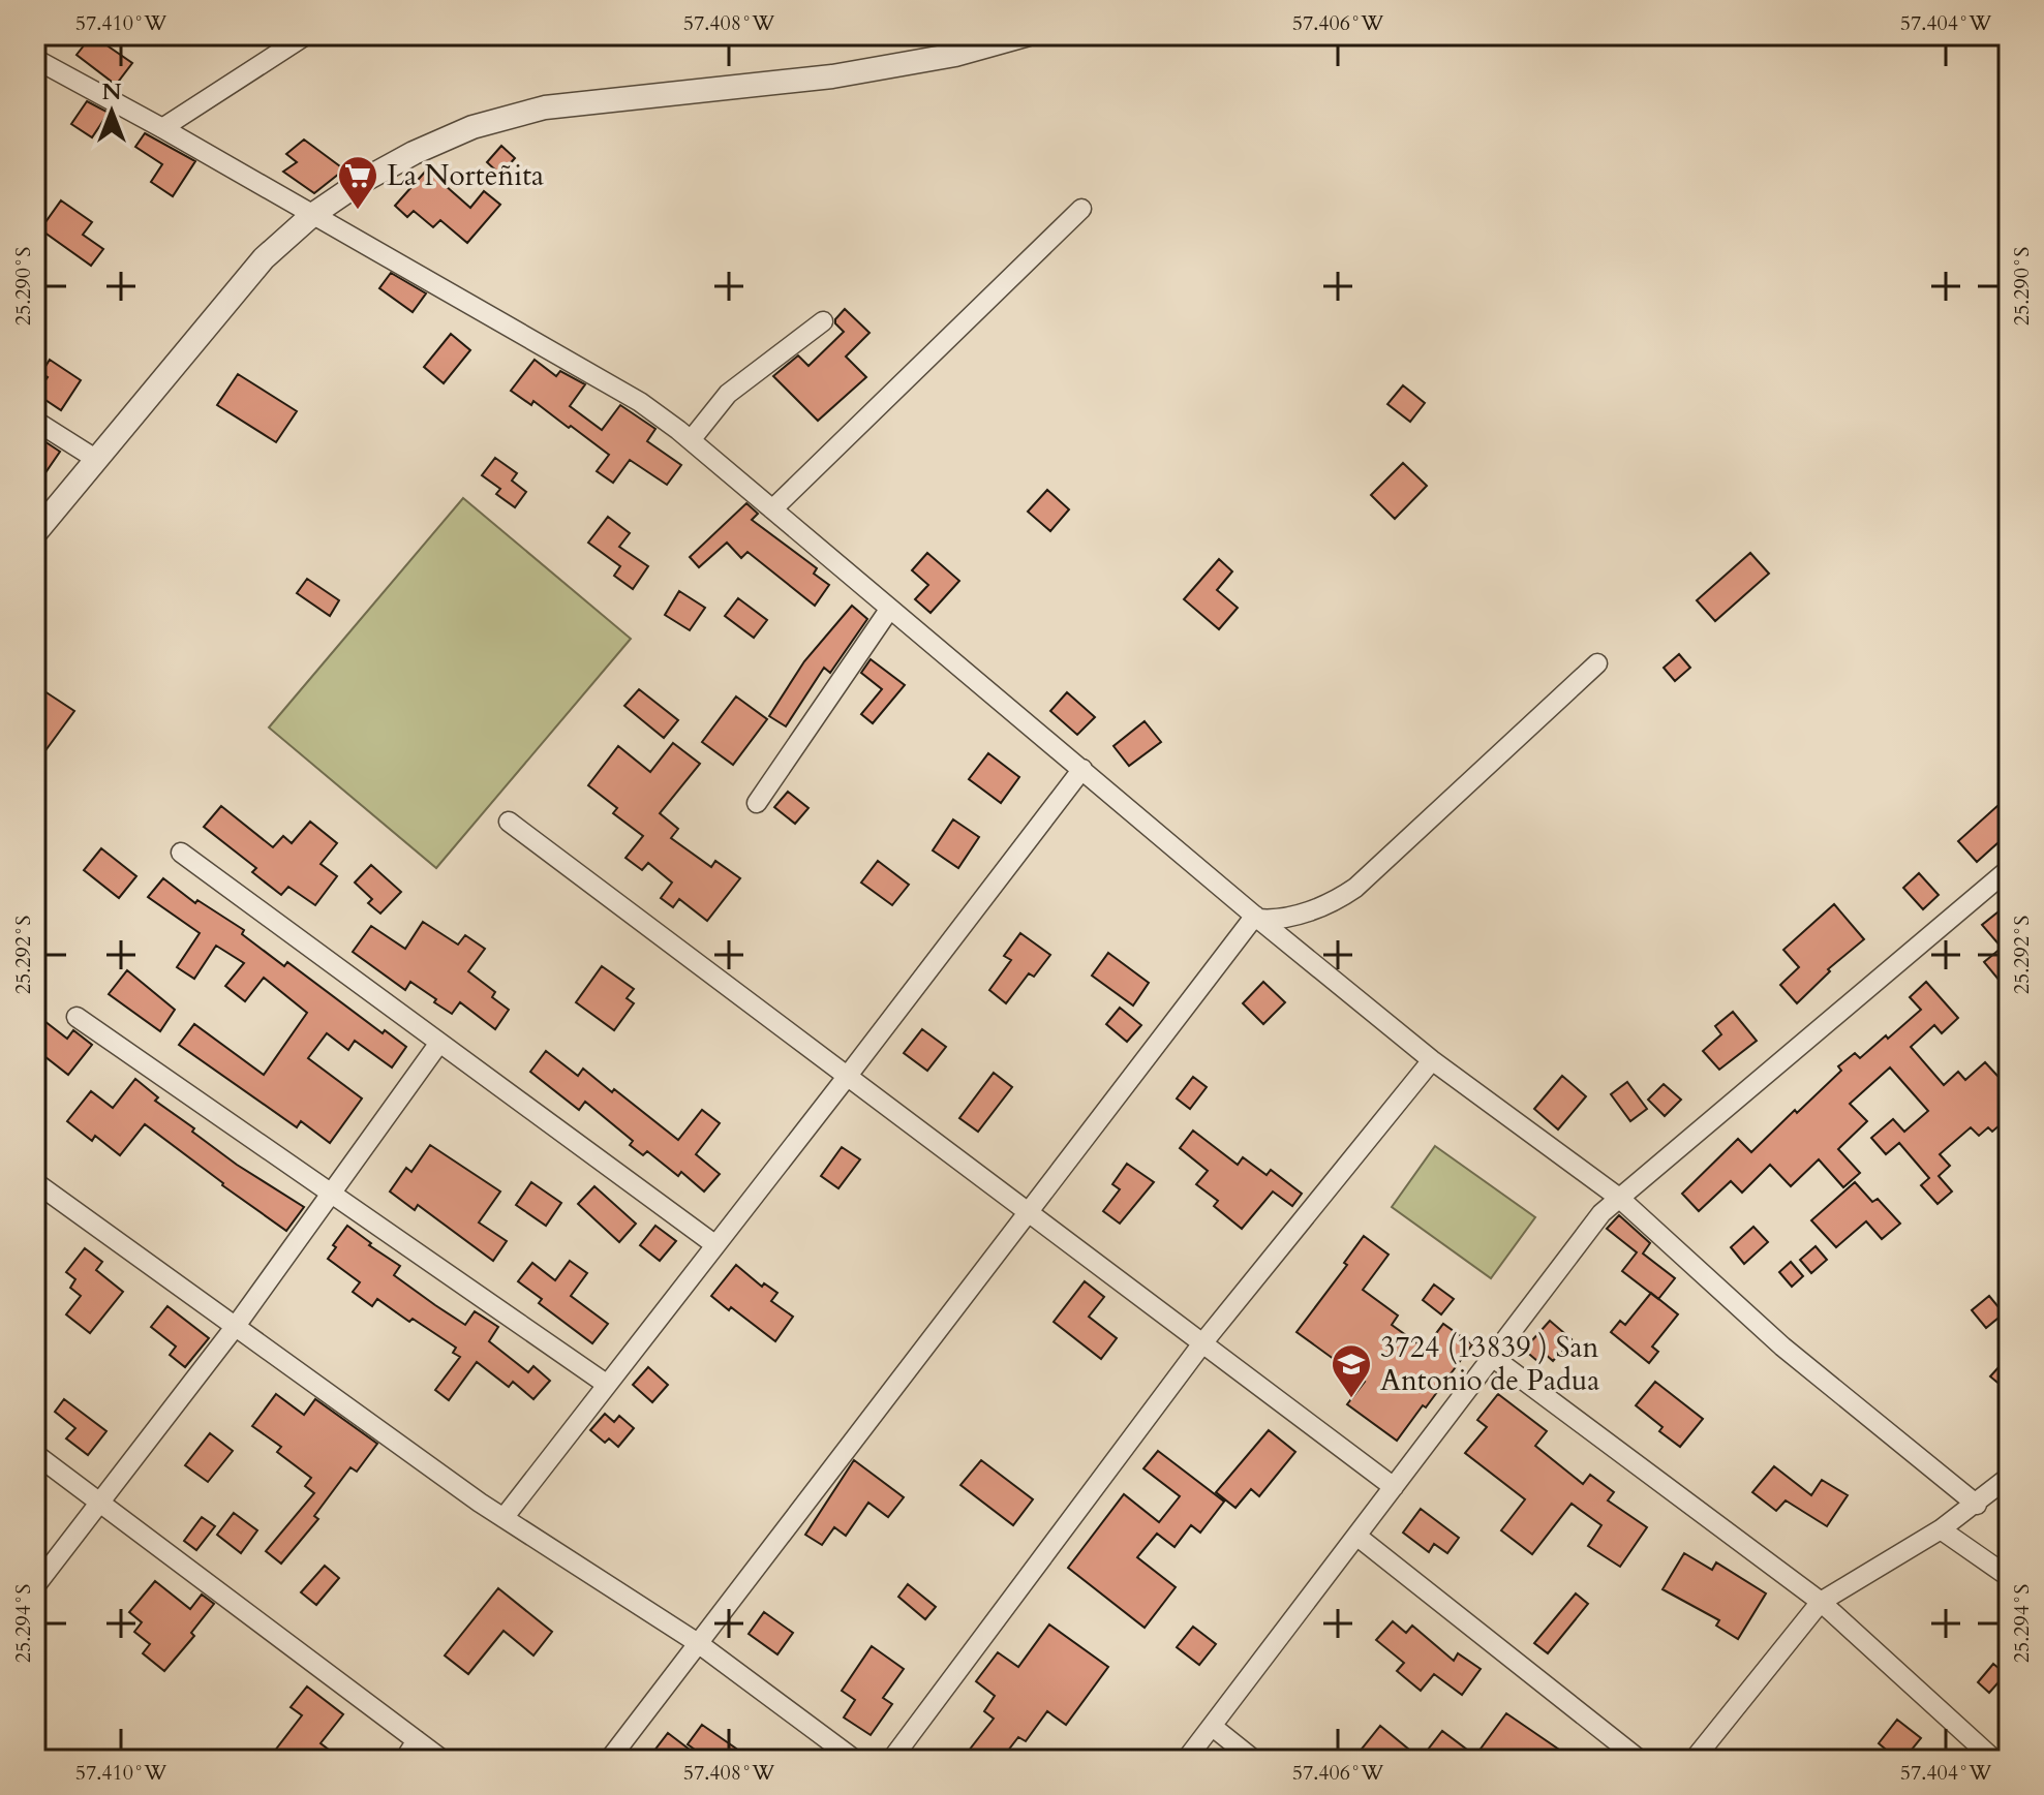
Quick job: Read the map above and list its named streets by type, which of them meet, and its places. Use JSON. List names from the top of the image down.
{
  "places": {
    "supermarket": ["La Norteñita"],
    "school or university": ["3724 (13839 ) San Antonio de Padua"]
  },
  "north": "top",
  "coordinates": [
    "57.410°W",
    "57.408°W",
    "57.406°W",
    "57.404°W",
    "25.290°S",
    "25.292°S",
    "25.294°S"
  ]
}
